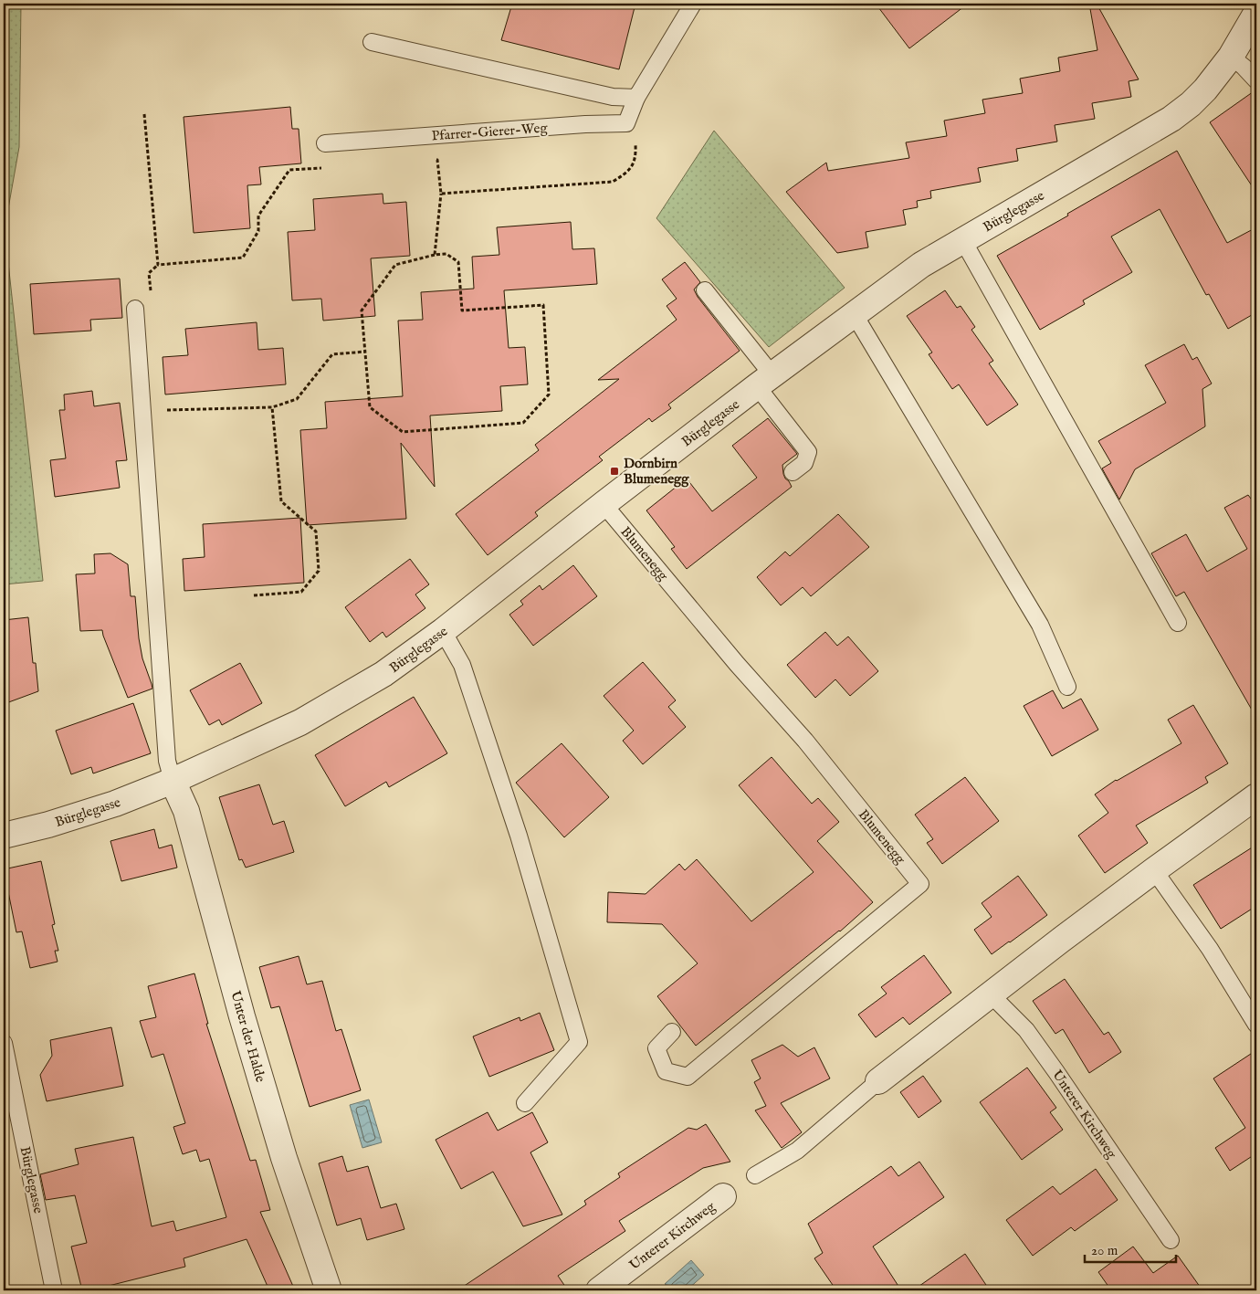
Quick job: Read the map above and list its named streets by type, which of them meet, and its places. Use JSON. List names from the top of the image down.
{
  "streets": {
    "street": ["Bürglegasse", "Unter der Halde", "Unterer Kirchweg"],
    "lane": ["Pfarrer-Gierer-Weg", "Blumenegg"]
  },
  "crossings": [
    ["Bürglegasse", "Blumenegg"],
    ["Bürglegasse", "Unter der Halde"]
  ],
  "places": {
    "transit": ["Dornbirn Blumenegg"]
  },
  "scale_bar": "20 m"
}
